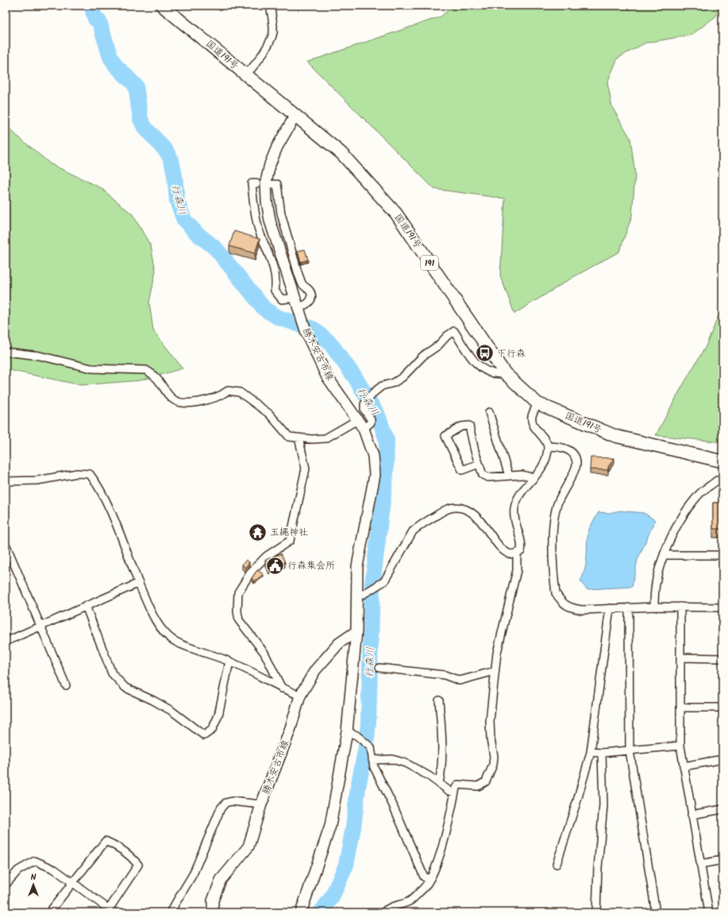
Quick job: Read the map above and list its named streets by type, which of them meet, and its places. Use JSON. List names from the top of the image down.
{
  "streets": {
    "highway": ["国道191号", "191"],
    "main road": ["勝木安古市線"]
  },
  "crossings": [
    ["国道191号", "勝木安古市線"]
  ],
  "water": ["行森川"],
  "places": {
    "bus stop": ["下行森"],
    "temple": ["玉縄神社"],
    "public building": ["行森集会所"]
  },
  "north": "top"
}
